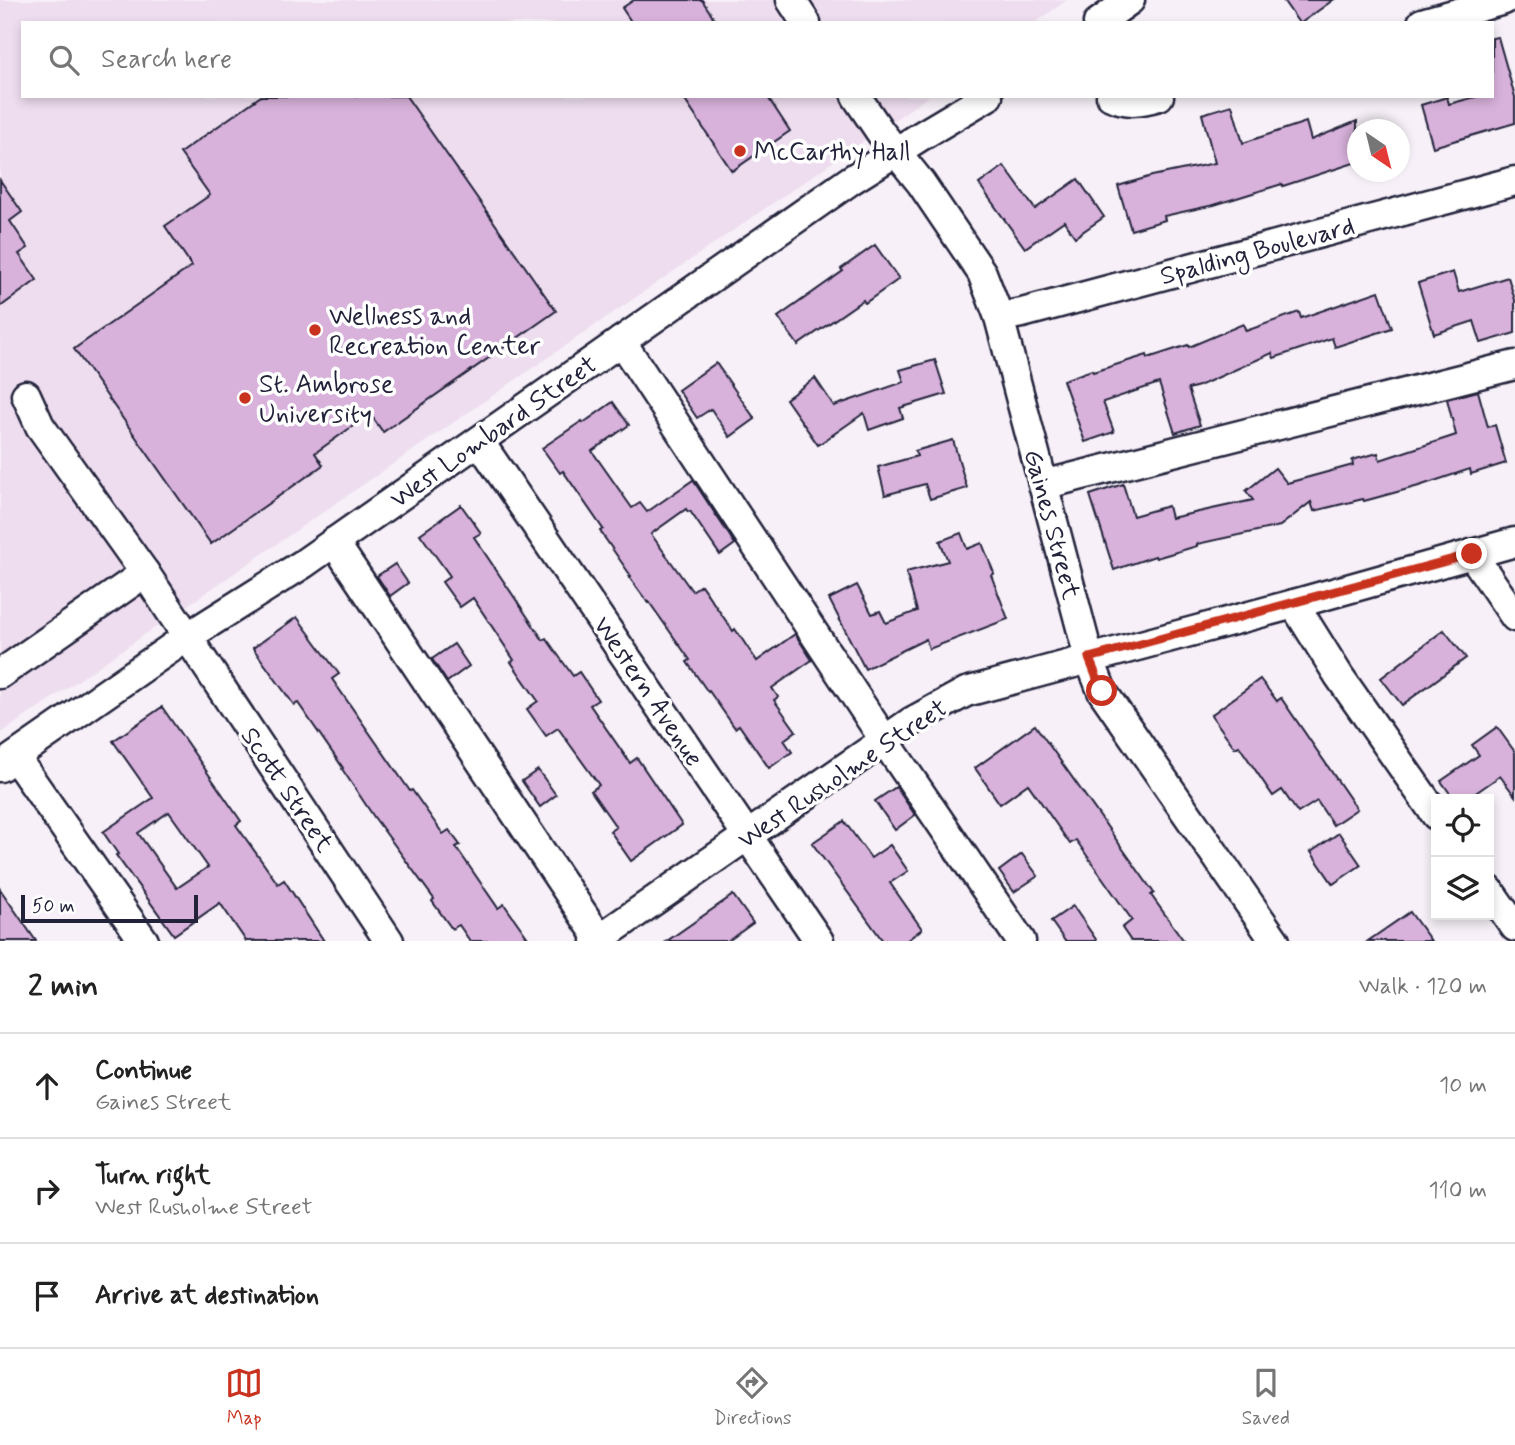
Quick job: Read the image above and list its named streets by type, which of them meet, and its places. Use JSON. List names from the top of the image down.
{
  "streets": {
    "street": [
      "Spalding Boulevard",
      "West Lombard Street",
      "Gaines Street",
      "Western Avenue",
      "West Rusholme Street",
      "Scott Street"
    ]
  },
  "crossings": [
    ["Spalding Boulevard", "Gaines Street"],
    ["West Lombard Street", "Gaines Street"],
    ["West Lombard Street", "Western Avenue"],
    ["West Lombard Street", "Scott Street"],
    ["Gaines Street", "West Rusholme Street"],
    ["Western Avenue", "West Rusholme Street"]
  ],
  "places": ["McCarthy Hall", "Wellness and Recreation Center", "St. Ambrose University"],
  "scale_bar": "50 m",
  "north": "bottom right",
  "page": {
    "search": "Search here",
    "scale": "50 m",
    "heading": ["2 min", "Walk · 120 m"],
    "list": [
      ["Continue", "Gaines Street", "10 m"],
      ["Turn right", "West Rusholme Street", "110 m"],
      "Arrive at destination"
    ],
    "nav": ["Map", "Directions", "Saved"]
  }
}
